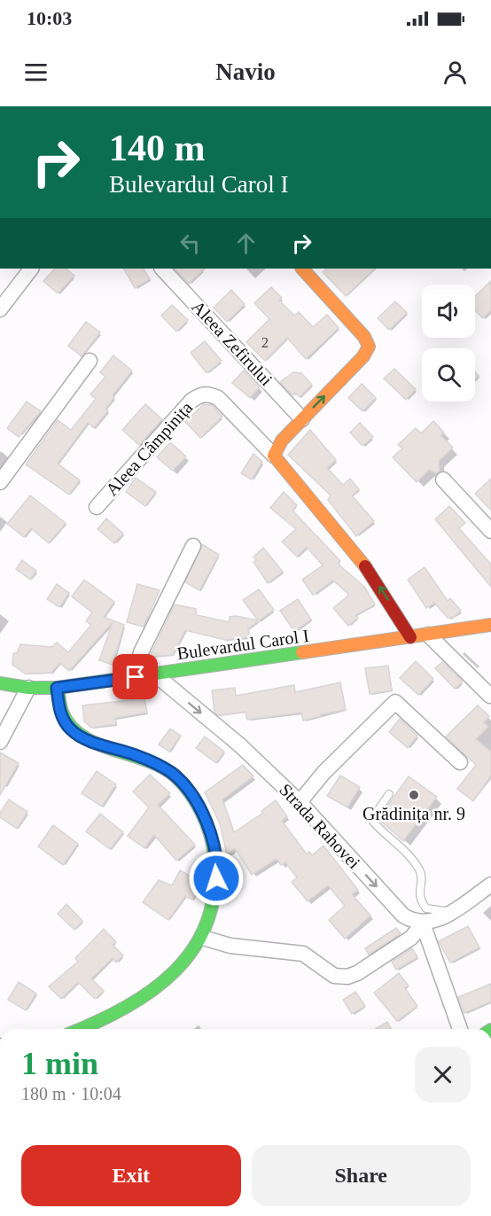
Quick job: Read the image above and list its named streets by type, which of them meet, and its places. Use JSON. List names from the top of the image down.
{
  "streets": {
    "street": [
      "Aleea Zefirului",
      "Aleea Câmpinița",
      "Bulevardul Carol I",
      "Strada Rahovei"
    ]
  },
  "crossings": [
    ["Bulevardul Carol I", "Strada Rahovei"]
  ],
  "one_way": ["Strada Rahovei"],
  "places": ["Grădinița nr. 9"],
  "house_numbers": ["2"],
  "page": {
    "status": "10:03",
    "header": "Navio",
    "turn": ["140 m", "Bulevardul Carol I"],
    "heading": ["1 min", "180 m · 10:04"],
    "buttons": ["Exit", "Share"]
  }
}
